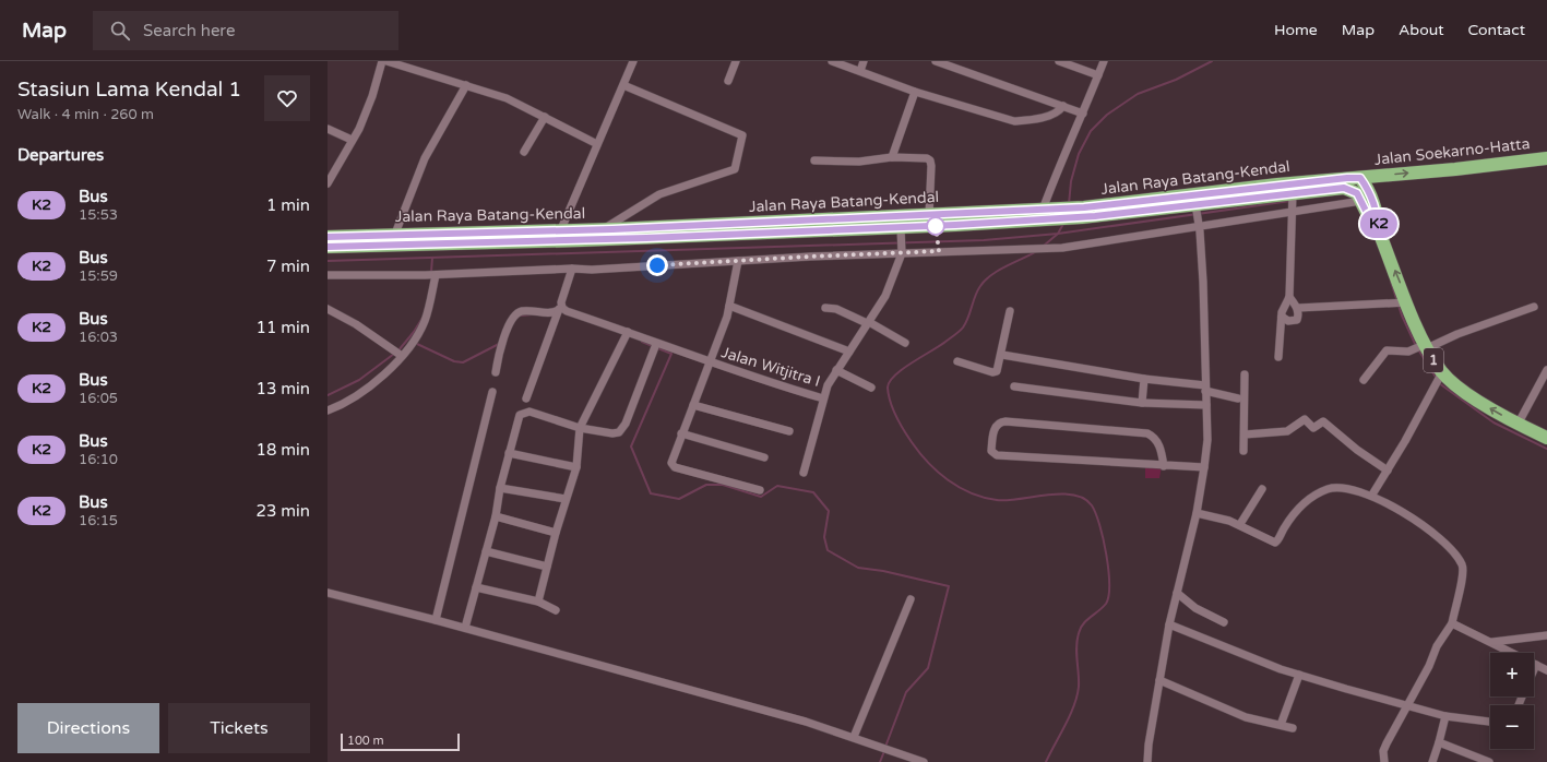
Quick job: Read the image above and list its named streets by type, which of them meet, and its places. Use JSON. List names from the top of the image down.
{
  "streets": {
    "highway": ["Jalan Soekarno-Hatta", "Jalan Raya Batang-Kendal", "1"],
    "street": ["Jalan Witjitra I"]
  },
  "crossings": [
    ["Jalan Soekarno-Hatta", "Jalan Raya Batang-Kendal"],
    ["Jalan Soekarno-Hatta", "1"],
    ["Jalan Raya Batang-Kendal", "1"]
  ],
  "one_way": ["Jalan Soekarno-Hatta"],
  "lines": ["bus line K2"],
  "scale_bar": "100 m",
  "page": {
    "header": "Map",
    "search": "Search here",
    "nav": [
      "Home",
      "Map",
      "About",
      "Contact"
    ],
    "heading": [
      ["Stasiun Lama Kendal 1", "Walk · 4 min · 260 m"],
      "Departures"
    ],
    "on_map": "K2",
    "list": [
      {
        "mark": "K2",
        "name": "Bus",
        "note": "15:53",
        "value": "1 min"
      },
      {
        "mark": "K2",
        "name": "Bus",
        "note": "15:59",
        "value": "7 min"
      },
      {
        "mark": "K2",
        "name": "Bus",
        "note": "16:03",
        "value": "11 min"
      },
      {
        "mark": "K2",
        "name": "Bus",
        "note": "16:05",
        "value": "13 min"
      },
      {
        "mark": "K2",
        "name": "Bus",
        "note": "16:10",
        "value": "18 min"
      },
      {
        "mark": "K2",
        "name": "Bus",
        "note": "16:15",
        "value": "23 min"
      }
    ],
    "map_buttons": ["+", "−"],
    "buttons": ["Directions", "Tickets"],
    "scale": "100 m"
  }
}
